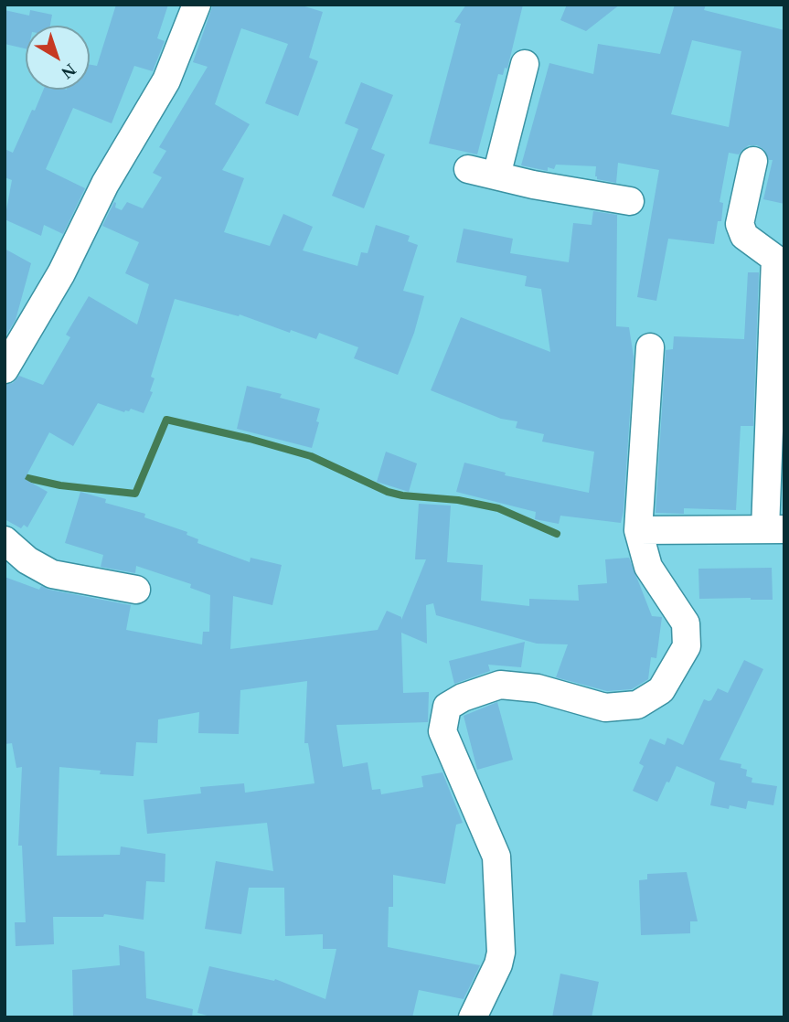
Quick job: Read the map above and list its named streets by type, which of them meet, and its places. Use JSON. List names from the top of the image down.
{
  "north": "bottom right"
}
